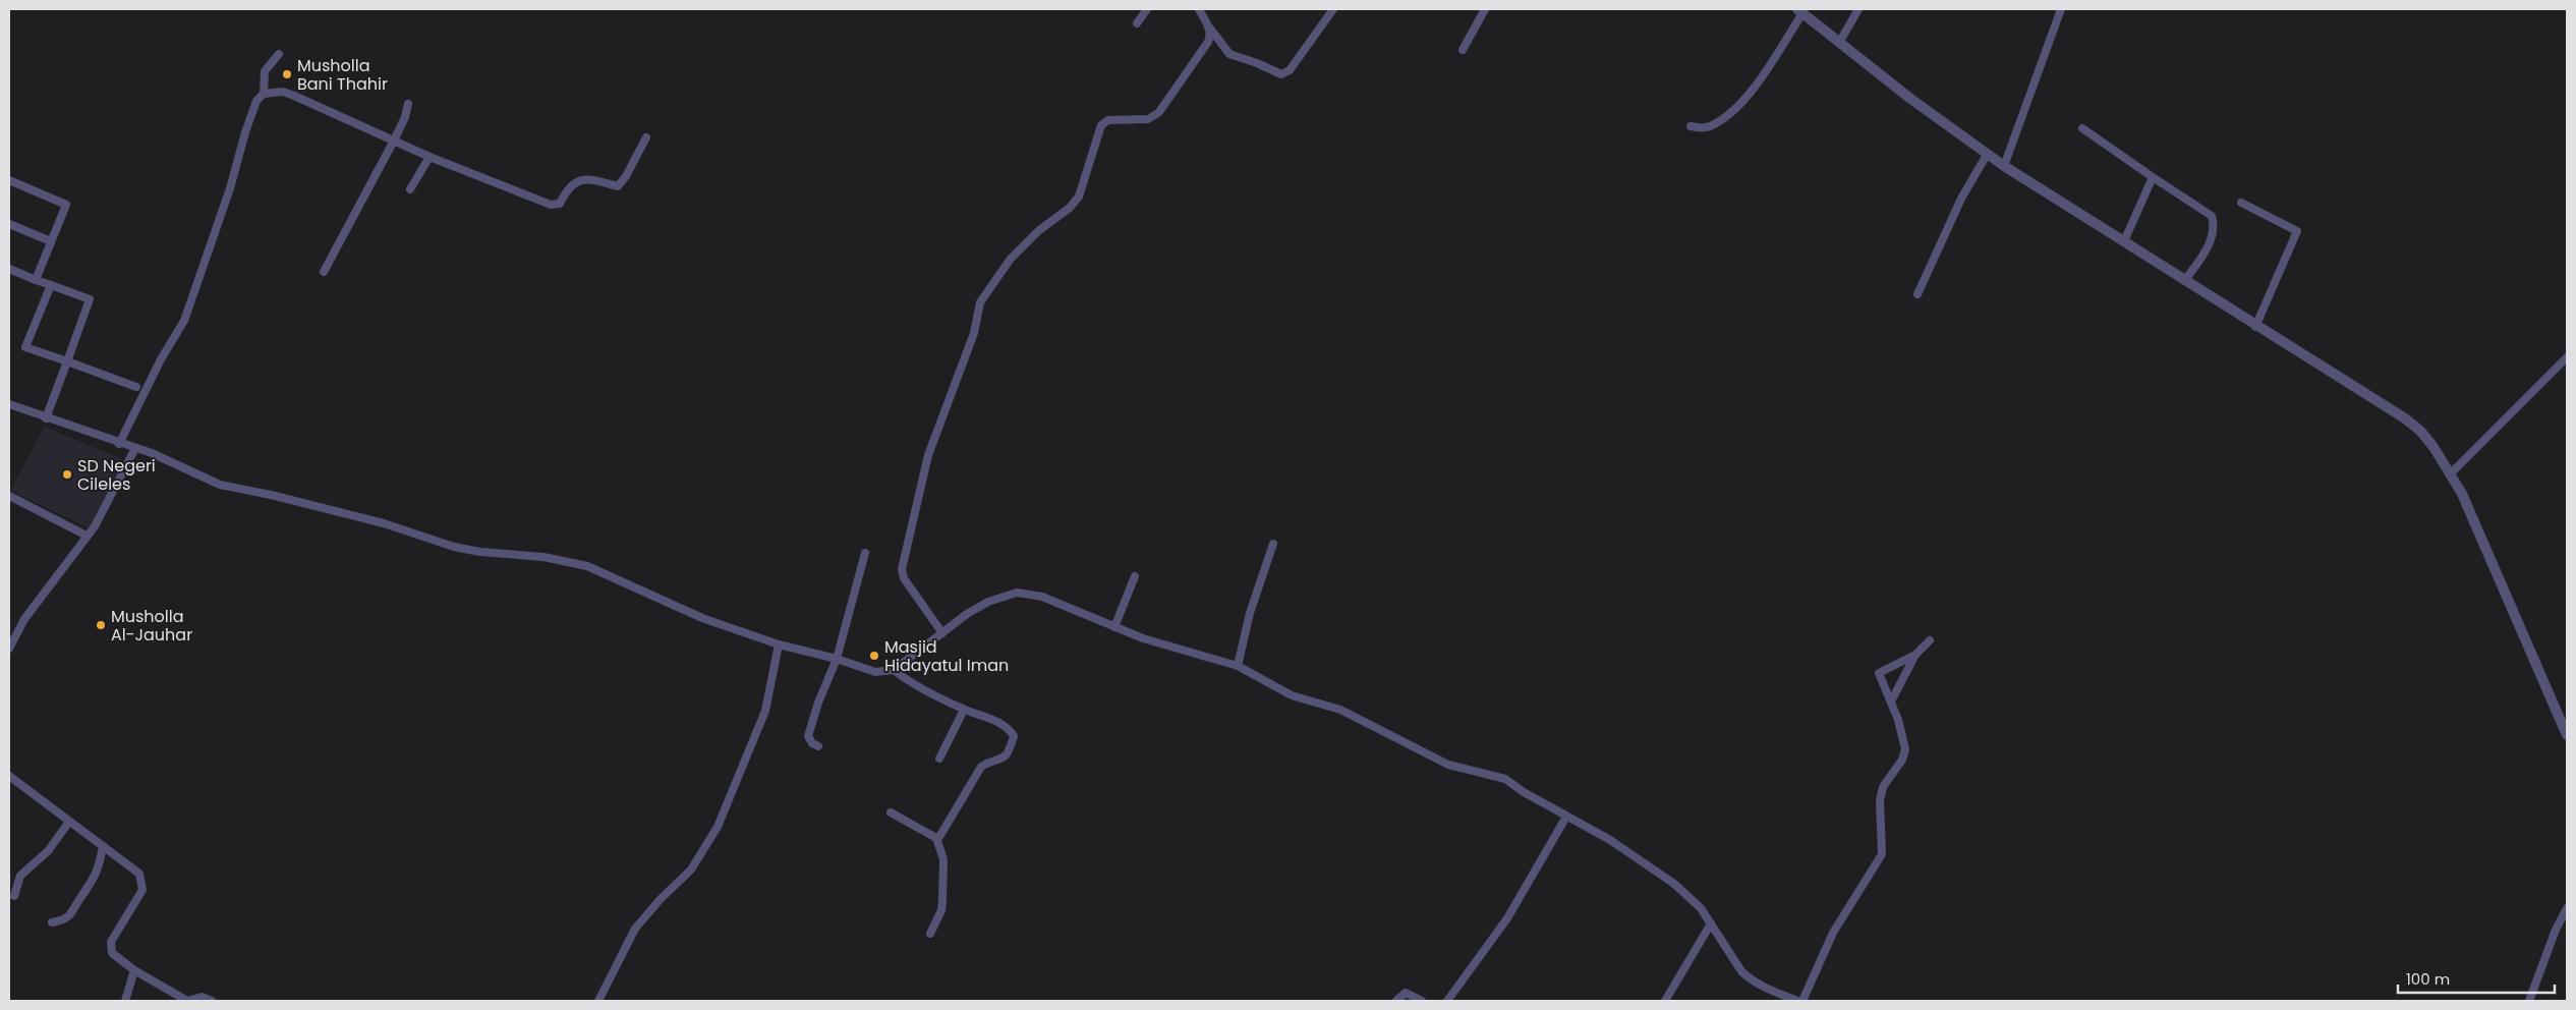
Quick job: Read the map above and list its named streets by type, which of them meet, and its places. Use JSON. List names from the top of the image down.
{
  "places": [
    "Musholla Bani Thahir",
    "SD Negeri Cileles",
    "Musholla Al-Jauhar",
    "Masjid Hidayatul Iman"
  ],
  "scale_bar": "100 m"
}
